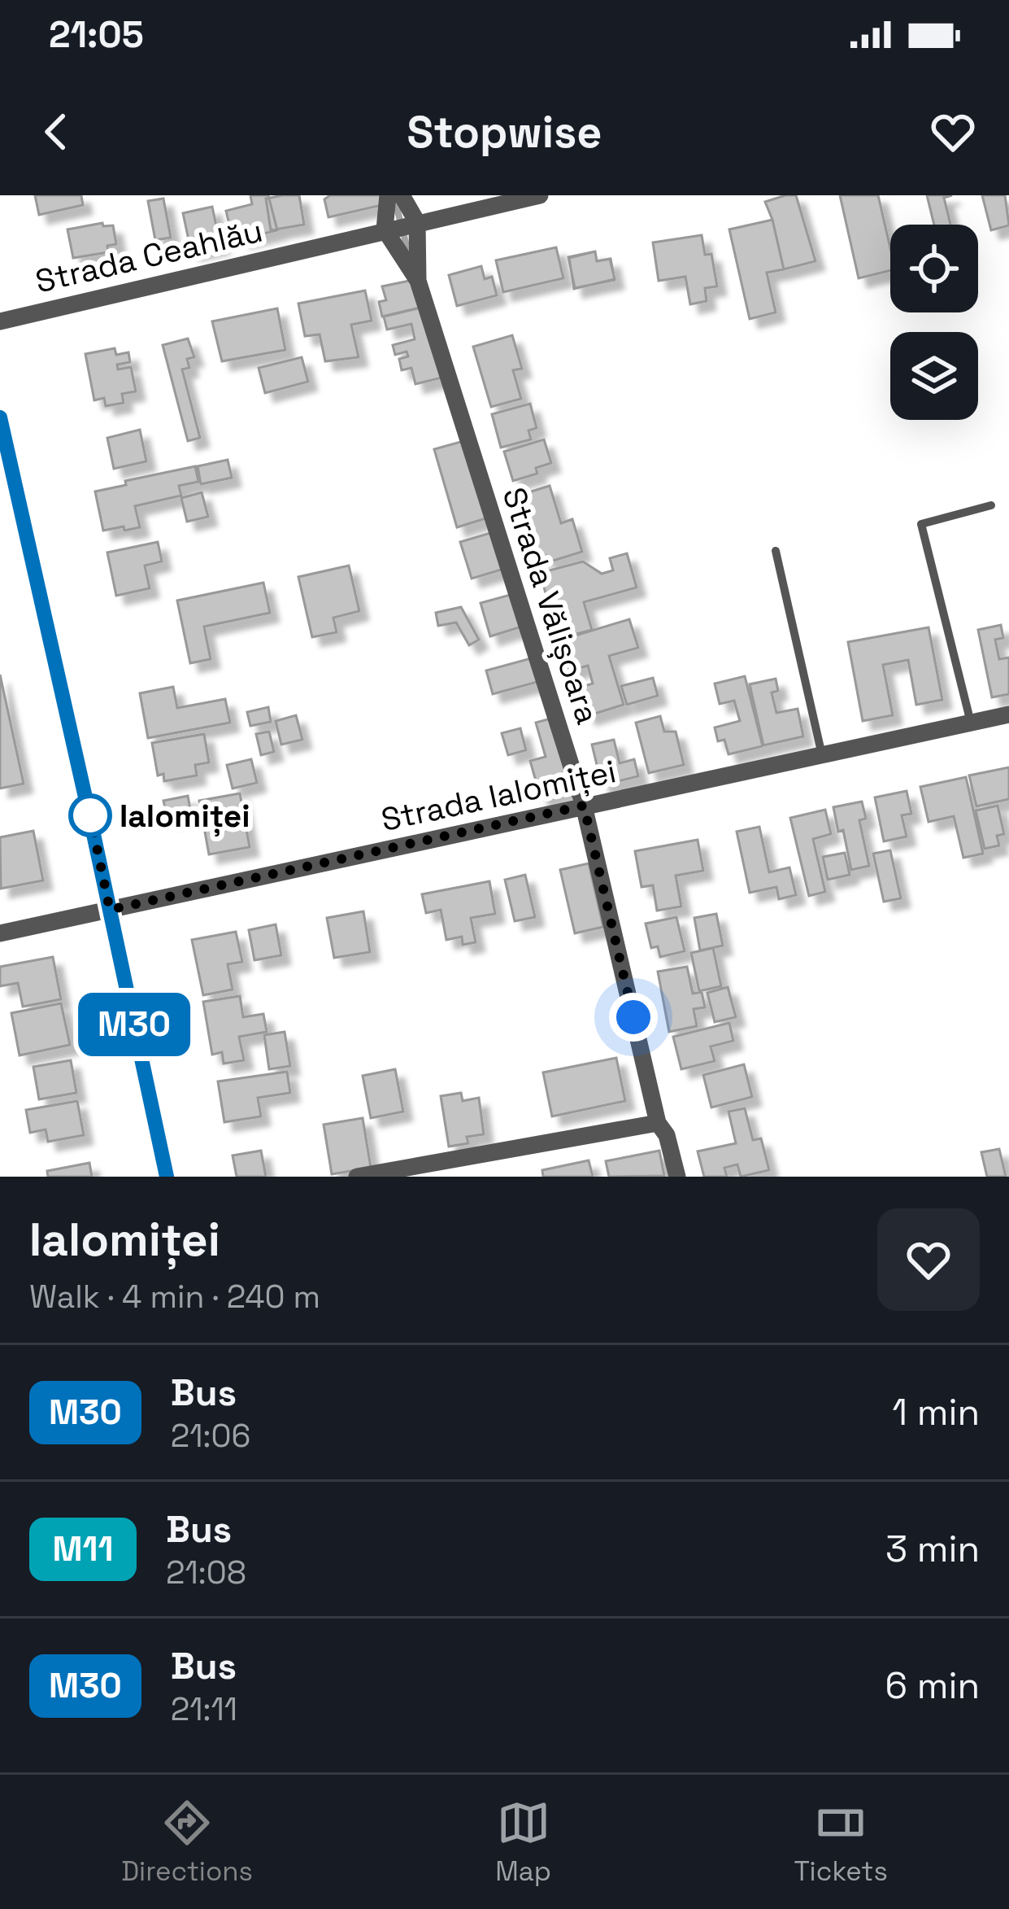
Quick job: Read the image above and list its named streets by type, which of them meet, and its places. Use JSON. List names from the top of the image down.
{
  "streets": {
    "street": ["Strada Ceahlău", "Strada Vălișoara", "Strada Ialomiței"]
  },
  "crossings": [
    ["Strada Ceahlău", "Strada Vălișoara"],
    ["Strada Vălișoara", "Strada Ialomiței"]
  ],
  "places": ["Ialomiței"],
  "lines": ["bus line M30"],
  "page": {
    "status": "21:05",
    "header": "Stopwise",
    "on_map": "M30",
    "heading": ["Ialomiței", "Walk · 4 min · 240 m"],
    "list": [
      {
        "mark": "M30",
        "name": "Bus",
        "note": "21:06",
        "value": "1 min"
      },
      {
        "mark": "M11",
        "name": "Bus",
        "note": "21:08",
        "value": "3 min"
      },
      {
        "mark": "M30",
        "name": "Bus",
        "note": "21:11",
        "value": "6 min"
      }
    ],
    "tabs": ["Directions", "Map", "Tickets"]
  }
}
